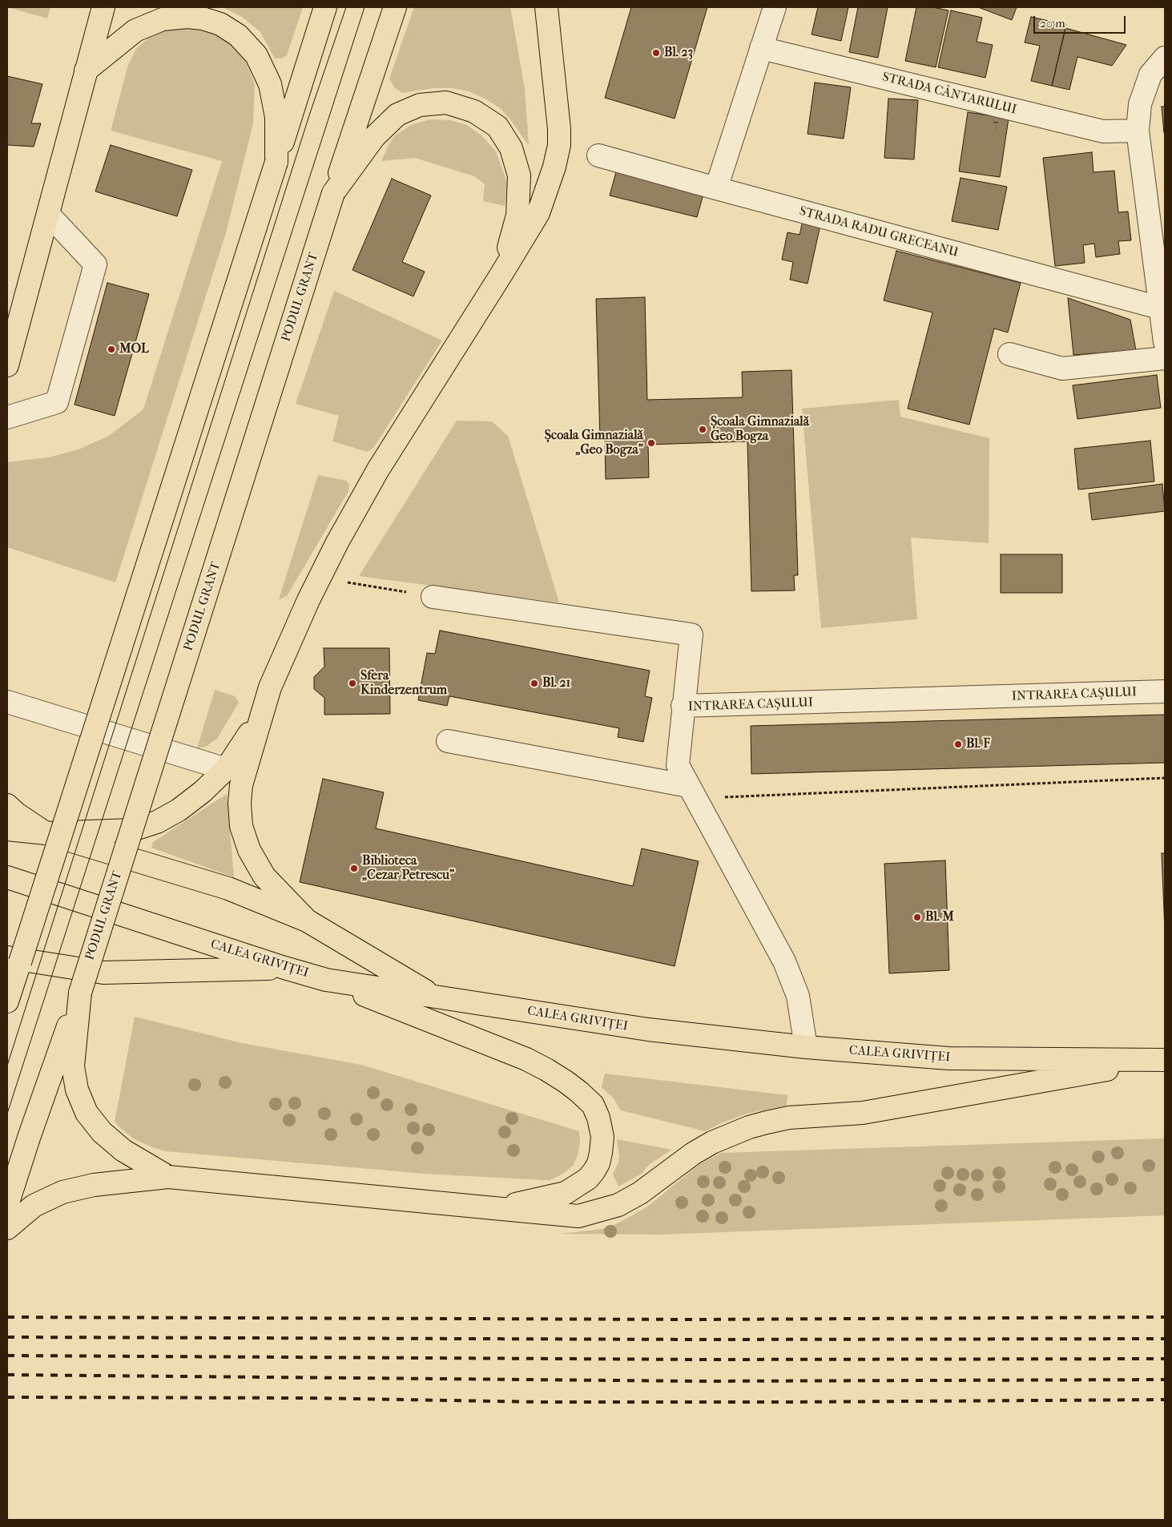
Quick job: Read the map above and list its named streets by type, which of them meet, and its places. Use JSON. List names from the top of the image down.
{
  "streets": {
    "main road": ["PODUL GRANT", "CALEA GRIVIȚEI"],
    "street": ["STRADA CÂNTARULUI", "STRADA RADU GRECEANU", "INTRAREA CAȘULUI"]
  },
  "crossings": [
    ["INTRAREA CAȘULUI", "CALEA GRIVIȚEI"]
  ],
  "places": [
    "Bl. 23",
    "MOL",
    "Școala Gimnazială Geo Bogza",
    "Școala Gimnazială „Geo Bogza”",
    "Sfera Kinderzentrum",
    "Bl. 21",
    "Bl. F",
    "Biblioteca „Cezar Petrescu”",
    "Bl. M"
  ],
  "house_numbers": ["7"],
  "scale_bar": "20 m"
}
